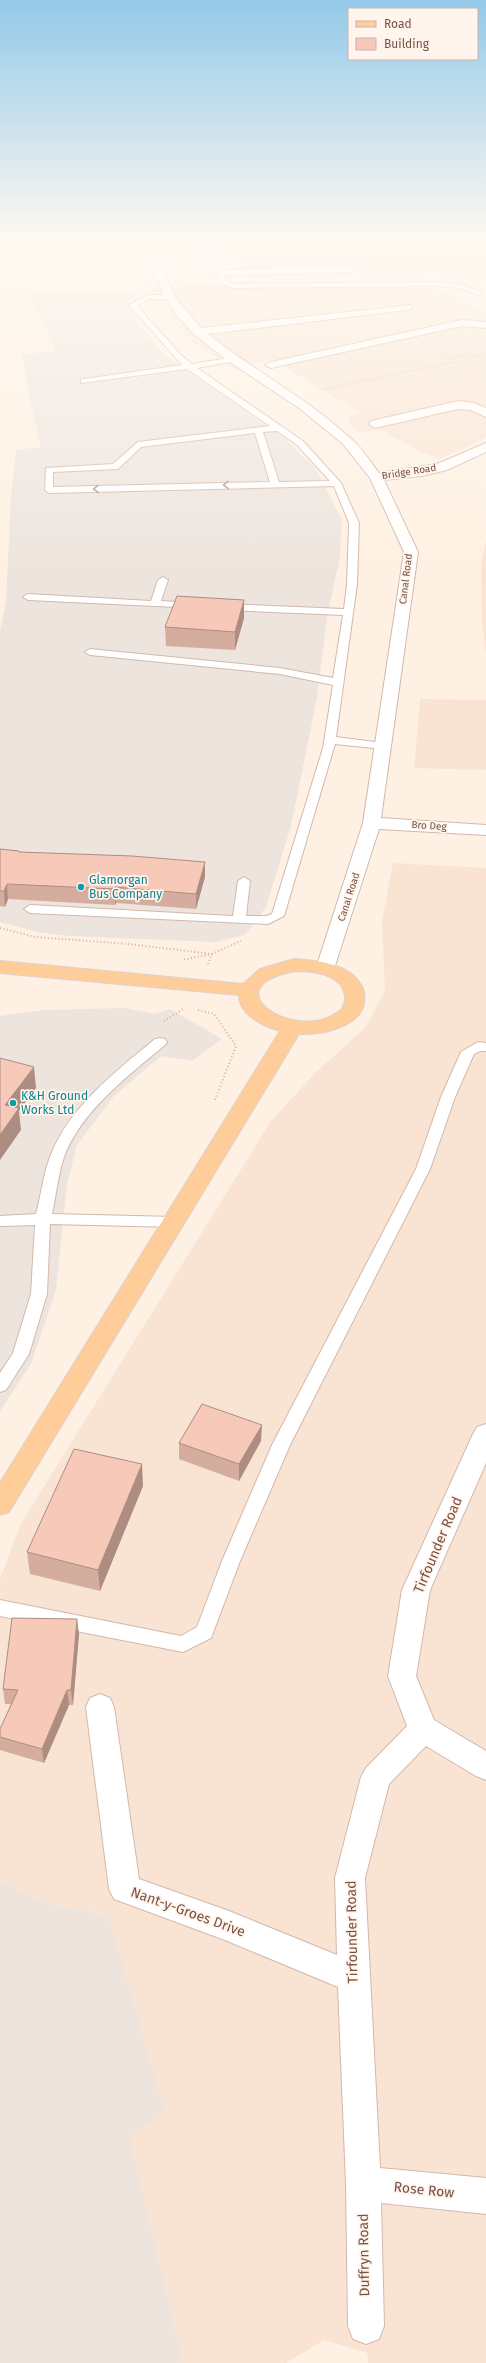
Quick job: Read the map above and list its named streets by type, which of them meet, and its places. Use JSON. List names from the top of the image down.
{
  "streets": {
    "street": [
      "Bridge Road",
      "Canal Road",
      "Bro Deg",
      "Tirfounder Road",
      "Nant-y-Groes Drive",
      "Rose Row",
      "Duffryn Road"
    ]
  },
  "crossings": [
    ["Bridge Road", "Canal Road"],
    ["Canal Road", "Bro Deg"],
    ["Tirfounder Road", "Nant-y-Groes Drive"],
    ["Tirfounder Road", "Rose Row"],
    ["Tirfounder Road", "Duffryn Road"],
    ["Rose Row", "Duffryn Road"]
  ],
  "places": ["Glamorgan Bus Company", "K&H Ground Works Ltd"],
  "legend": ["Road", "Building"]
}
